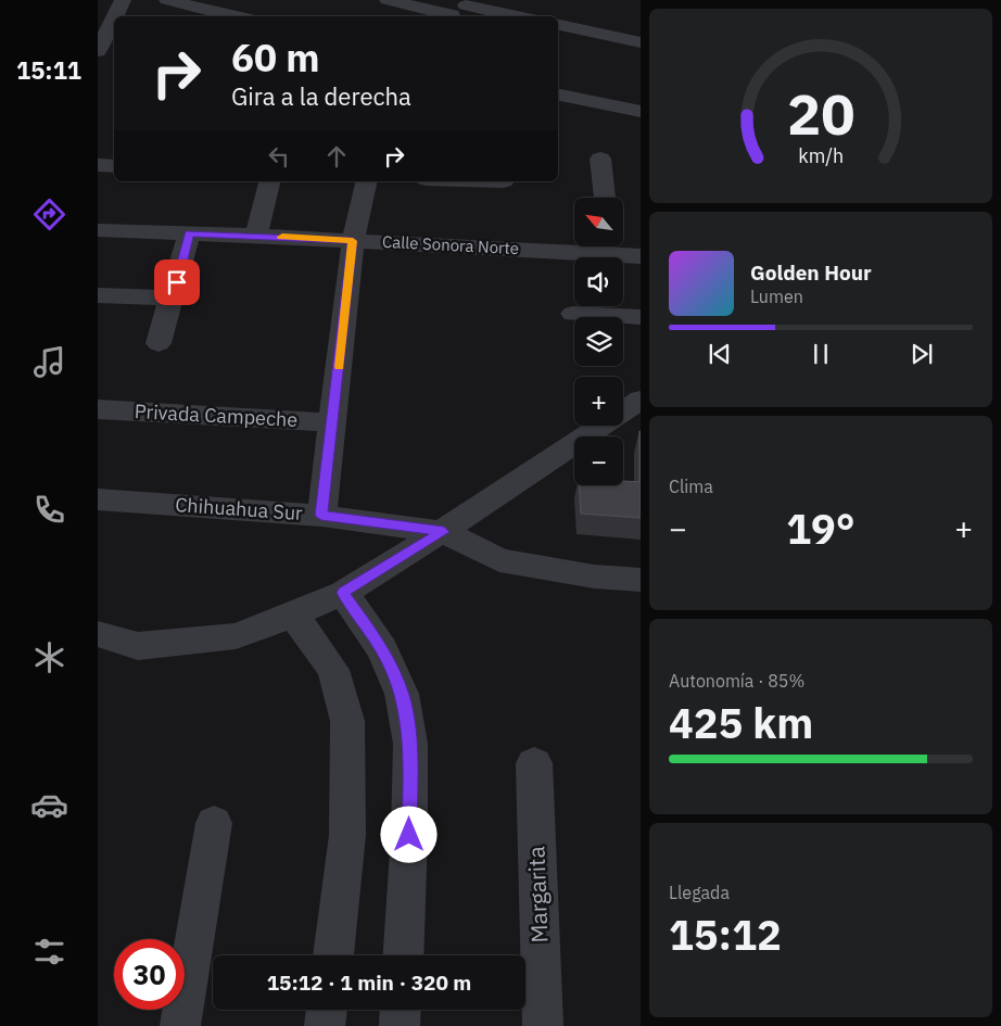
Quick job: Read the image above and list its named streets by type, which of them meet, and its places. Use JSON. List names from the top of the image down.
{
  "streets": {
    "street": [
      "Calle Sonora Norte",
      "Privada Campeche",
      "Chihuahua Sur",
      "Margarita"
    ]
  },
  "north": "top left",
  "page": {
    "tabs": "15:11",
    "turn": ["60 m", "Gira a la derecha"],
    "map_buttons": ["+", "−"],
    "song": ["Golden Hour", "Lumen"],
    "tile": [
      "Clima",
      ["Autonomía · 85%", "425 km"],
      ["Llegada", "15:12"]
    ],
    "heat": ["−", "19°", "+"],
    "limit": "30",
    "trip": "15:12 · 1 min · 320 m",
    "gauge": ["20", "km/h"]
  }
}
